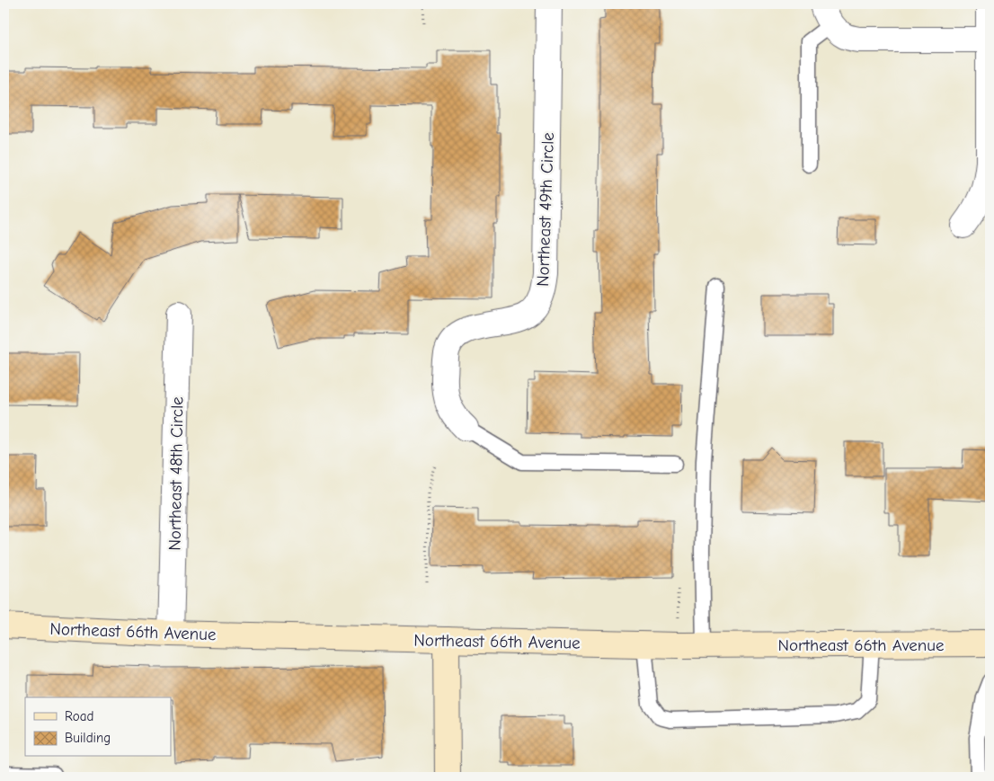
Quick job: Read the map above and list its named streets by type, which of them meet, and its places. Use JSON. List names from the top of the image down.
{
  "streets": {
    "street": ["Northeast 49th Circle", "Northeast 48th Circle", "Northeast 66th Avenue"]
  },
  "crossings": [
    ["Northeast 48th Circle", "Northeast 66th Avenue"]
  ],
  "legend": ["Road", "Building"]
}
